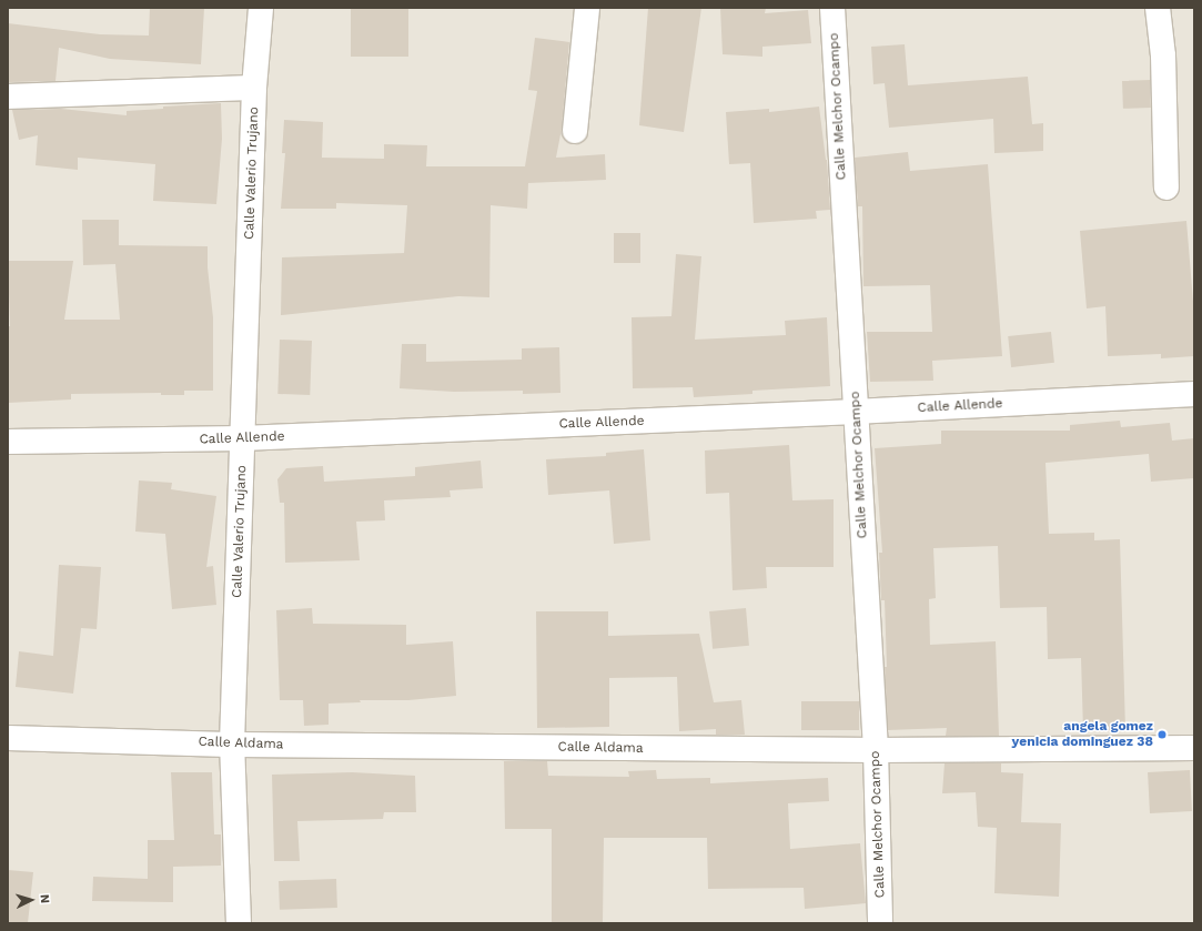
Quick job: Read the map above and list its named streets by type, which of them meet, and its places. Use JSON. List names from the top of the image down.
{
  "streets": {
    "street": [
      "Calle Melchor Ocampo",
      "Calle Valerio Trujano",
      "Calle Allende",
      "Calle Aldama"
    ]
  },
  "crossings": [
    ["Calle Melchor Ocampo", "Calle Allende"],
    ["Calle Melchor Ocampo", "Calle Aldama"],
    ["Calle Valerio Trujano", "Calle Allende"],
    ["Calle Valerio Trujano", "Calle Aldama"]
  ],
  "places": ["angela gomez yenicia dominguez 38"],
  "north": "right"
}
